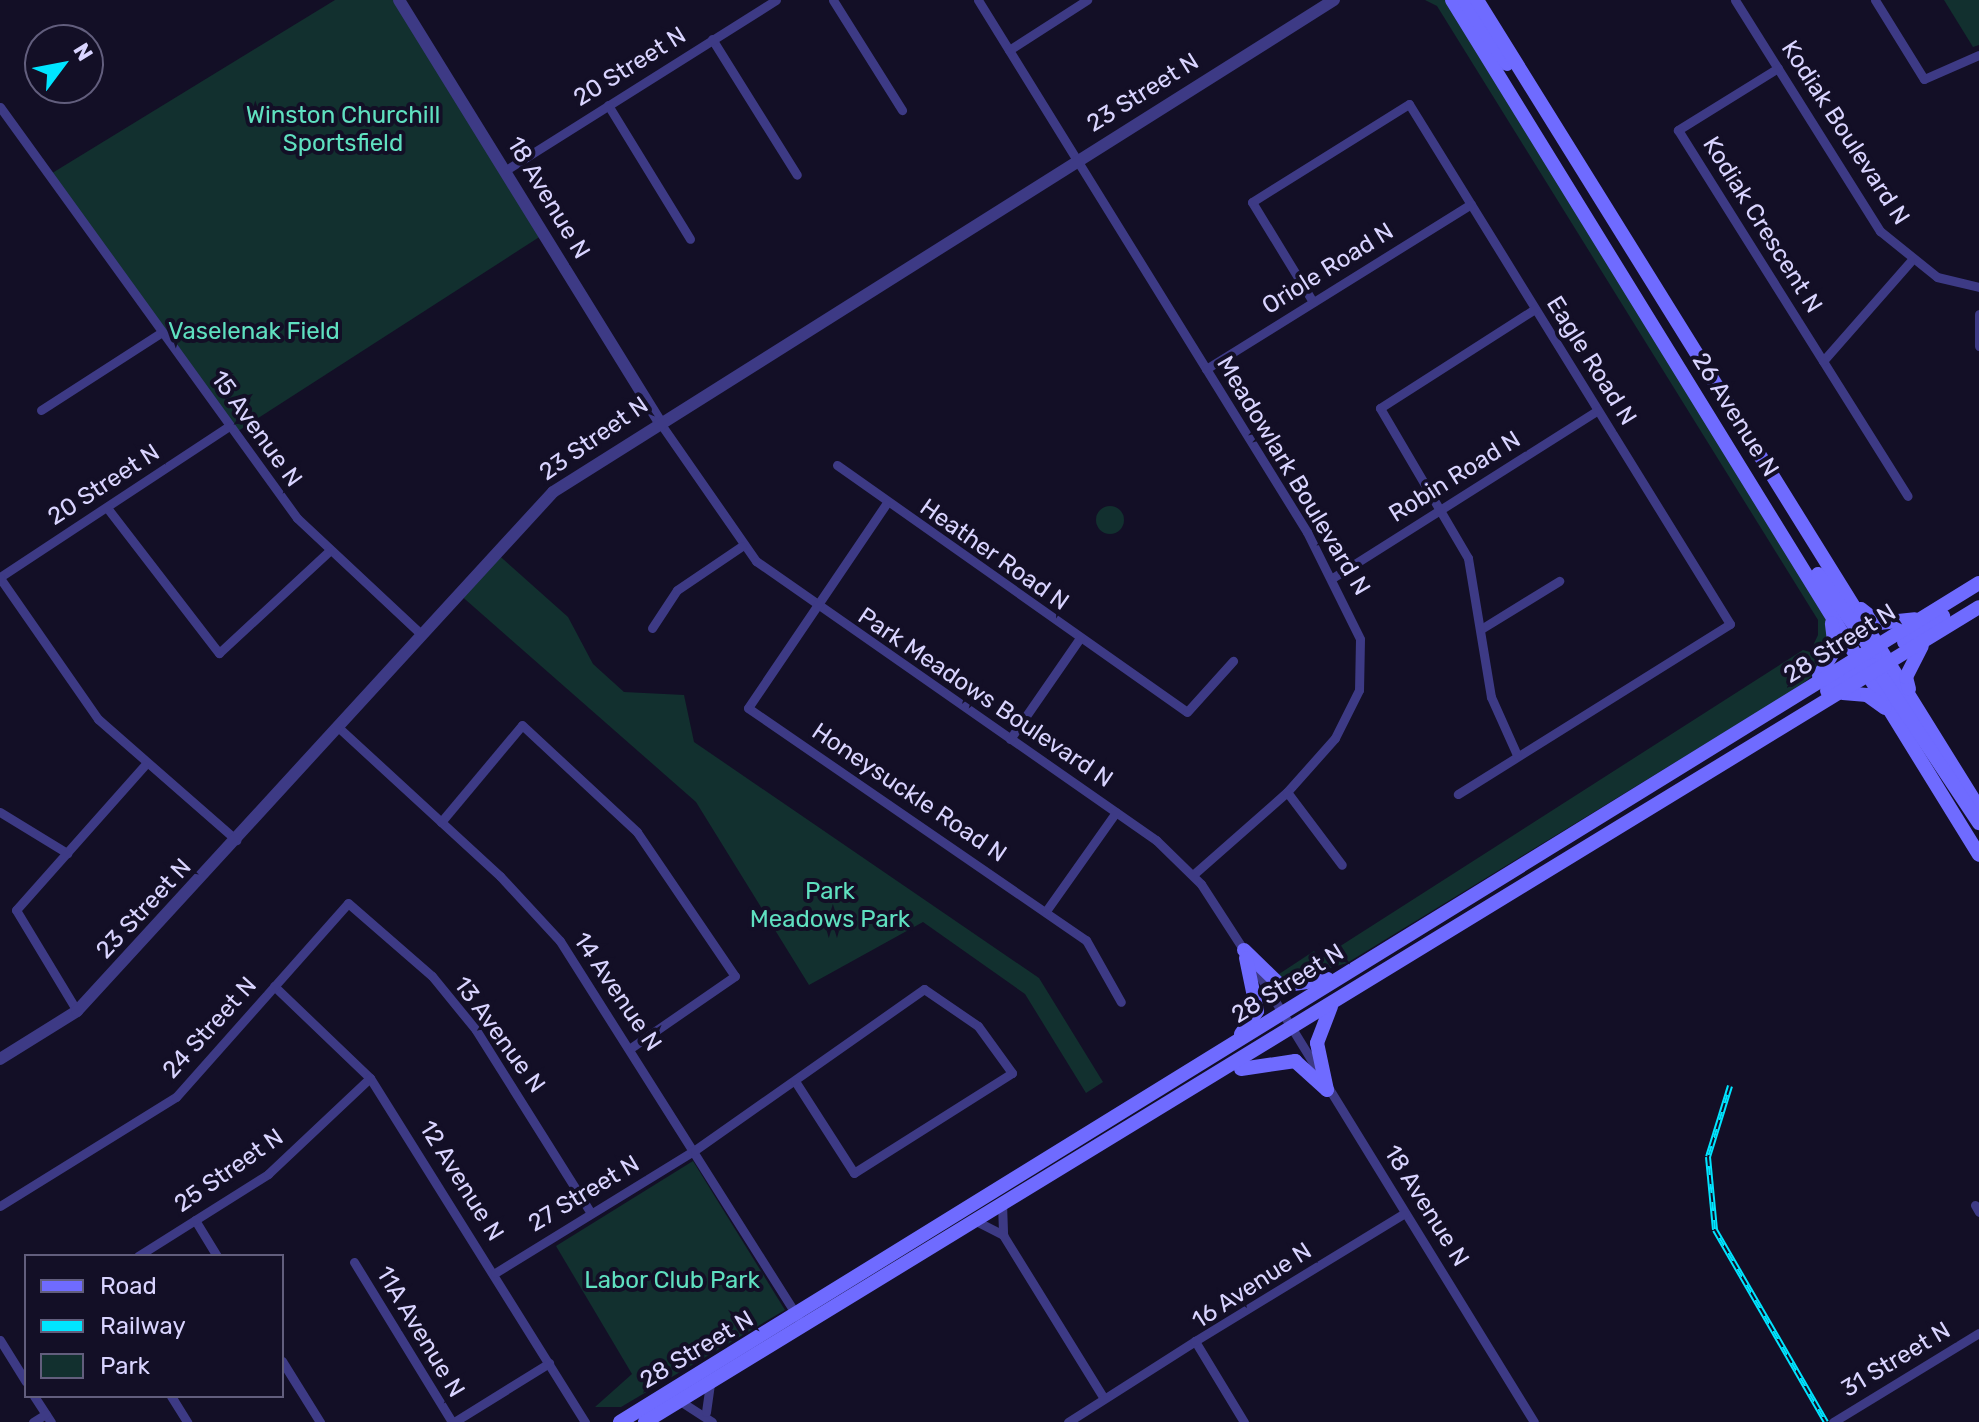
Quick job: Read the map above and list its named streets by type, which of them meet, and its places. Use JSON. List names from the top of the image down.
{
  "streets": {
    "main road": ["26 Avenue N", "28 Street N"],
    "street": [
      "20 Street N",
      "23 Street N",
      "Kodiak Boulevard N",
      "18 Avenue N",
      "Kodiak Crescent N",
      "Oriole Road N",
      "Eagle Road N",
      "15 Avenue N",
      "Meadowlark Boulevard N",
      "Robin Road N",
      "Heather Road N",
      "Park Meadows Boulevard N",
      "Honeysuckle Road N",
      "14 Avenue N",
      "24 Street N",
      "13 Avenue N",
      "25 Street N",
      "12 Avenue N",
      "27 Street N",
      "16 Avenue N",
      "11A Avenue N",
      "31 Street N"
    ]
  },
  "crossings": [
    ["20 Street N", "18 Avenue N"],
    ["20 Street N", "15 Avenue N"],
    ["23 Street N", "18 Avenue N"],
    ["23 Street N", "15 Avenue N"],
    ["23 Street N", "Meadowlark Boulevard N"],
    ["23 Street N", "Park Meadows Boulevard N"],
    ["23 Street N", "14 Avenue N"],
    ["Kodiak Boulevard N", "Kodiak Crescent N"],
    ["18 Avenue N", "28 Street N"],
    ["18 Avenue N", "Park Meadows Boulevard N"],
    ["18 Avenue N", "16 Avenue N"],
    ["Oriole Road N", "Eagle Road N"],
    ["Oriole Road N", "Meadowlark Boulevard N"],
    ["Eagle Road N", "Robin Road N"],
    ["26 Avenue N", "28 Street N"],
    ["Meadowlark Boulevard N", "Robin Road N"],
    ["Meadowlark Boulevard N", "Park Meadows Boulevard N"],
    ["Heather Road N", "Park Meadows Boulevard N"],
    ["Heather Road N", "Honeysuckle Road N"],
    ["28 Street N", "Park Meadows Boulevard N"],
    ["28 Street N", "14 Avenue N"],
    ["Park Meadows Boulevard N", "Honeysuckle Road N"],
    ["14 Avenue N", "27 Street N"],
    ["24 Street N", "13 Avenue N"],
    ["24 Street N", "12 Avenue N"],
    ["13 Avenue N", "27 Street N"],
    ["25 Street N", "12 Avenue N"],
    ["12 Avenue N", "27 Street N"]
  ],
  "parks": [
    "Winston Churchill Sportsfield",
    "Vaselenak Field",
    "Park Meadows Park",
    "Labor Club Park"
  ],
  "legend": ["Road", "Railway", "Park"],
  "north": "top right"
}
